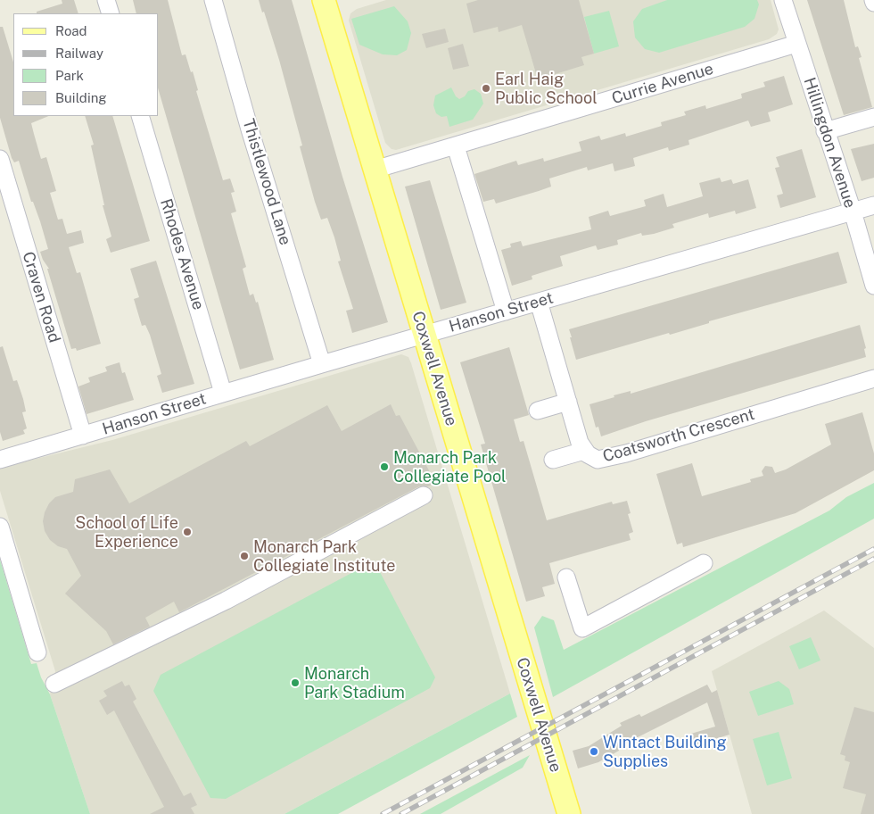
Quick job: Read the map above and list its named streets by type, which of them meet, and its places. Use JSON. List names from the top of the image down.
{
  "streets": {
    "main road": ["Coxwell Avenue"],
    "street": [
      "Currie Avenue",
      "Hillingdon Avenue",
      "Thistlewood Lane",
      "Rhodes Avenue",
      "Craven Road",
      "Hanson Street",
      "Coatsworth Crescent"
    ]
  },
  "crossings": [
    ["Currie Avenue", "Hillingdon Avenue"],
    ["Currie Avenue", "Coxwell Avenue"],
    ["Hillingdon Avenue", "Hanson Street"],
    ["Thistlewood Lane", "Hanson Street"],
    ["Rhodes Avenue", "Hanson Street"],
    ["Craven Road", "Hanson Street"],
    ["Hanson Street", "Coxwell Avenue"],
    ["Hanson Street", "Coatsworth Crescent"]
  ],
  "places": [
    "Earl Haig Public School",
    "Monarch Park Collegiate Pool",
    "School of Life Experience",
    "Monarch Park Collegiate Institute",
    "Monarch Park Stadium",
    "Wintact Building Supplies"
  ],
  "legend": [
    "Road",
    "Railway",
    "Park",
    "Building"
  ]
}
